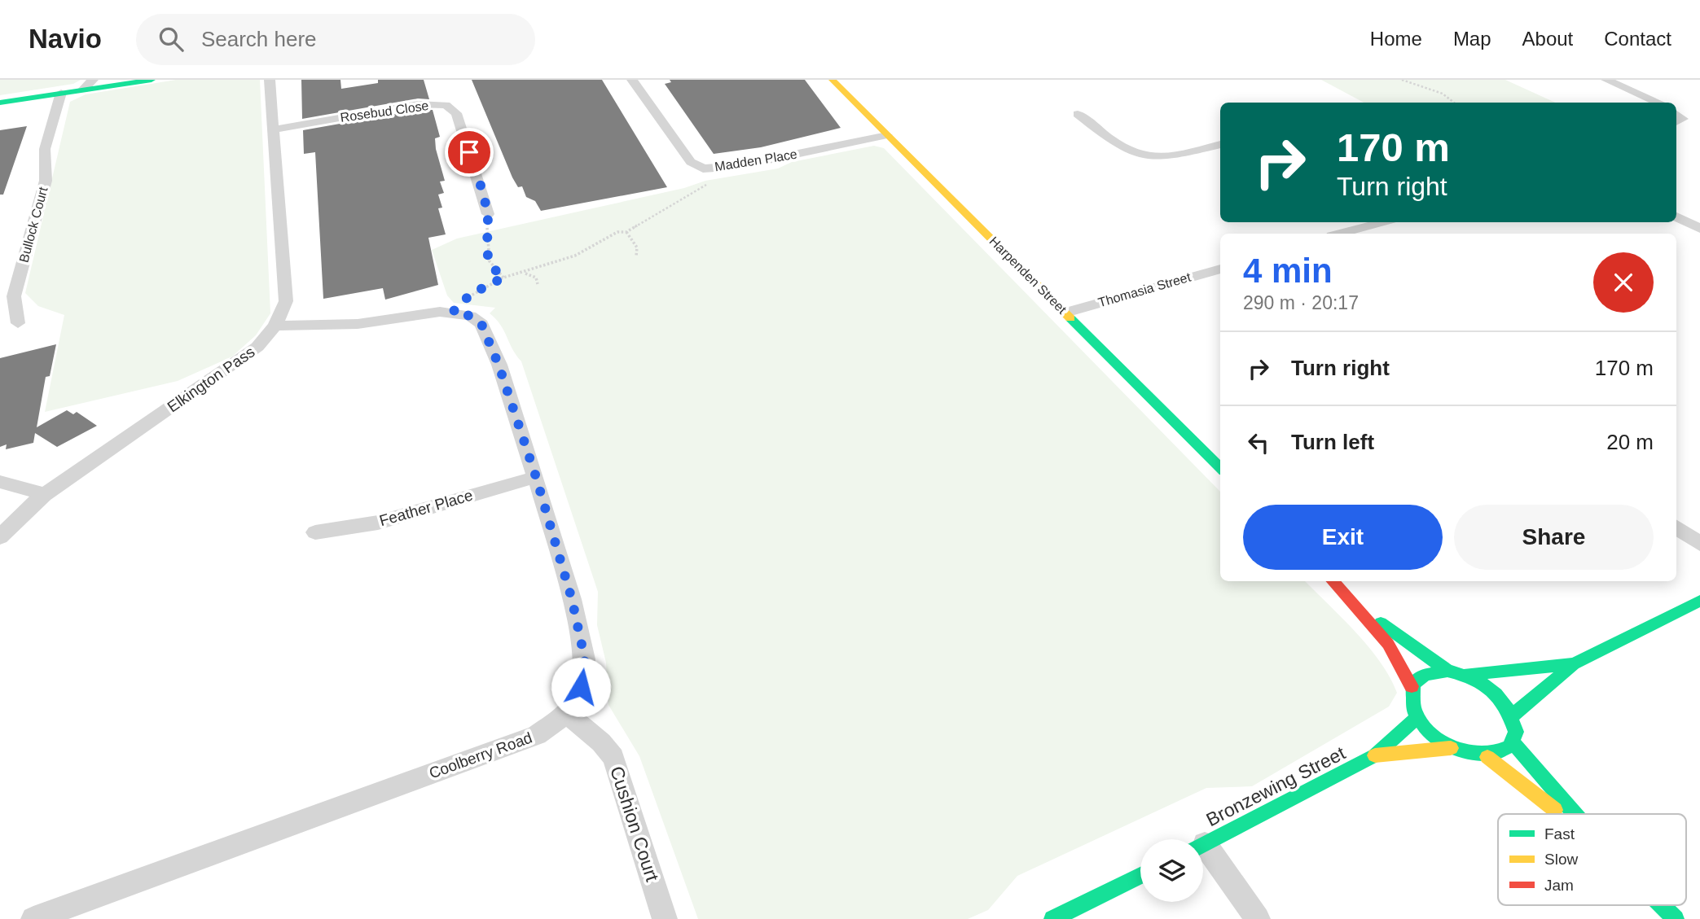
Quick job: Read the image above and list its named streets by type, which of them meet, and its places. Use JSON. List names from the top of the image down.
{
  "streets": {
    "street": [
      "Rosebud Close",
      "Madden Place",
      "Bullock Court",
      "Harpenden Street",
      "Thomasia Street",
      "Elkington Pass",
      "Feather Place",
      "Coolberry Road",
      "Bronzewing Street",
      "Cushion Court"
    ]
  },
  "crossings": [
    ["Rosebud Close", "Elkington Pass"],
    ["Madden Place", "Harpenden Street"],
    ["Harpenden Street", "Thomasia Street"],
    ["Elkington Pass", "Coolberry Road"],
    ["Feather Place", "Coolberry Road"],
    ["Coolberry Road", "Cushion Court"]
  ],
  "legend": ["Fast", "Slow", "Jam"],
  "page": {
    "header": "Navio",
    "search": "Search here",
    "nav": [
      "Home",
      "Map",
      "About",
      "Contact"
    ],
    "turn": ["170 m", "Turn right"],
    "heading": ["4 min", "290 m · 20:17"],
    "list": [
      {
        "name": "Turn right",
        "value": "170 m"
      },
      {
        "name": "Turn left",
        "value": "20 m"
      }
    ],
    "buttons": ["Exit", "Share"]
  }
}
